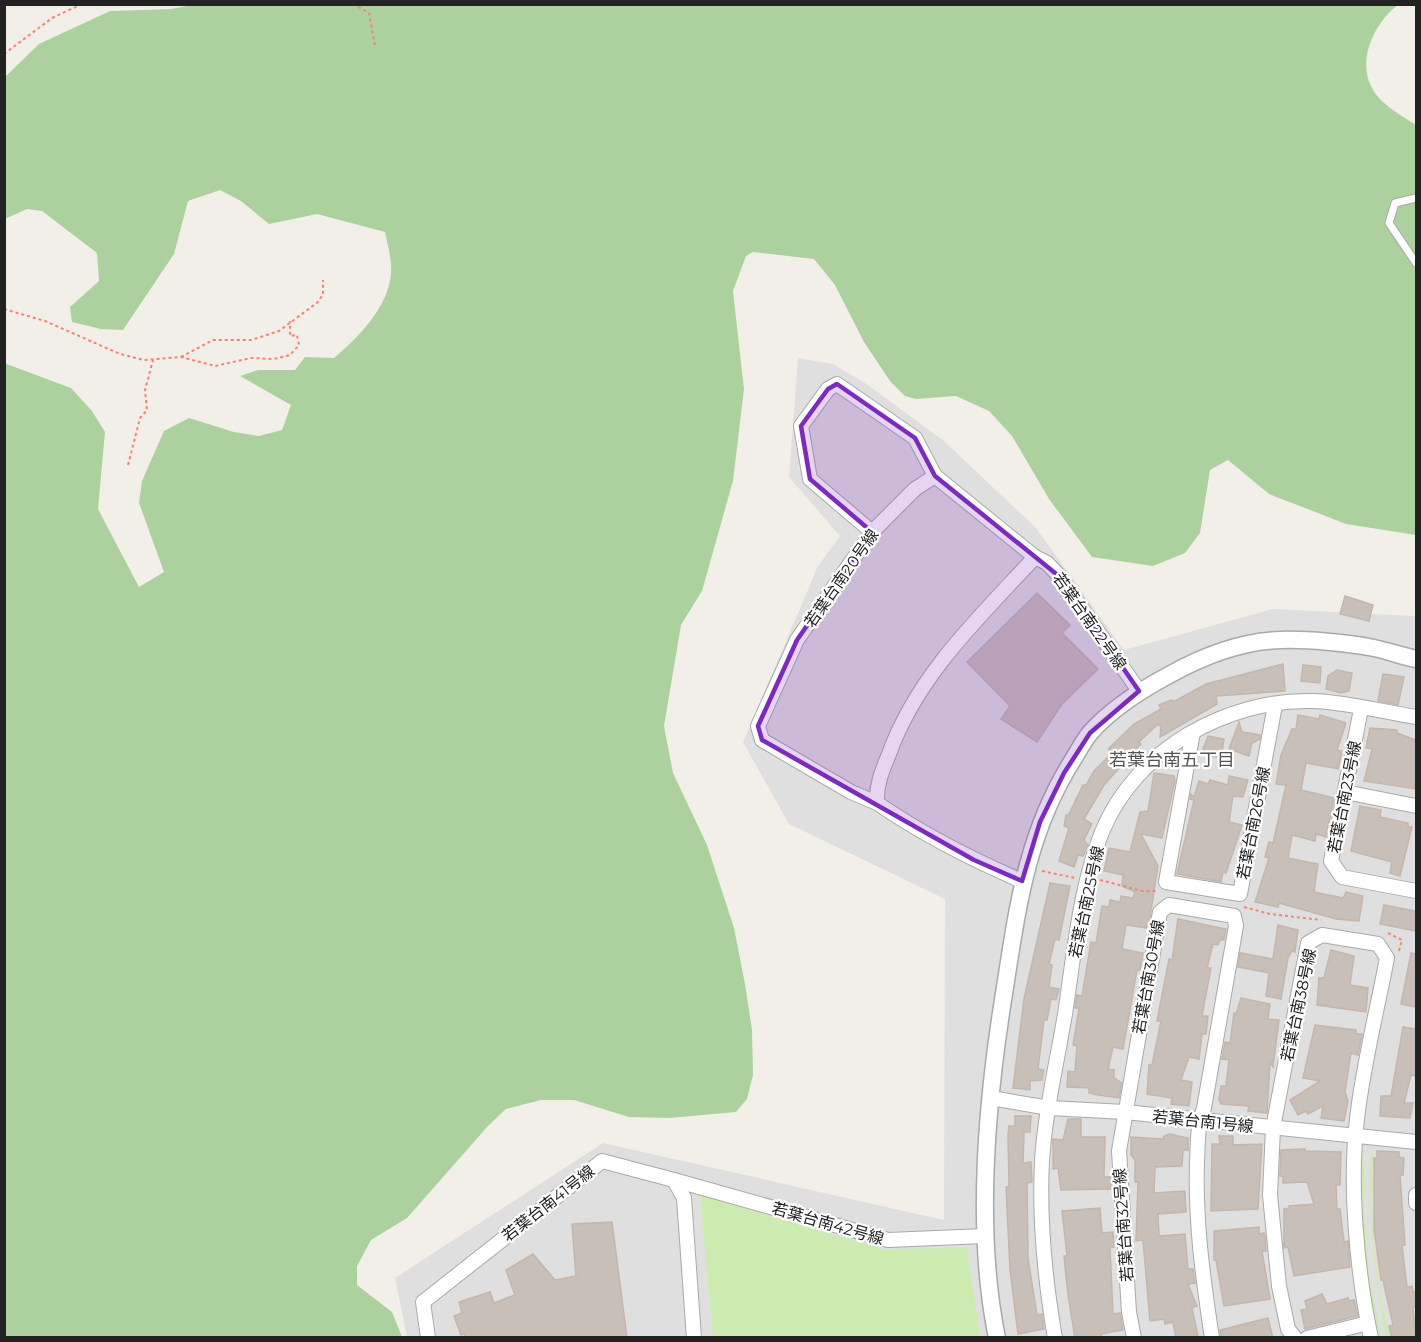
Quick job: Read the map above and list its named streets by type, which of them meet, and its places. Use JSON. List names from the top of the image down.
{
  "streets": {
    "street": [
      "若葉台南20号線",
      "若葉台南22号線",
      "若葉台南23号線",
      "若葉台南26号線",
      "若葉台南25号線",
      "若葉台南30号線",
      "若葉台南38号線",
      "若葉台南1号線",
      "若葉台南41号線",
      "若葉台南42号線",
      "若葉台南32号線"
    ]
  },
  "crossings": [
    ["若葉台南23号線", "若葉台南25号線"],
    ["若葉台南26号線", "若葉台南25号線"],
    ["若葉台南25号線", "若葉台南1号線"],
    ["若葉台南30号線", "若葉台南1号線"],
    ["若葉台南30号線", "若葉台南32号線"],
    ["若葉台南38号線", "若葉台南1号線"],
    ["若葉台南1号線", "若葉台南32号線"],
    ["若葉台南41号線", "若葉台南42号線"]
  ],
  "districts": ["若葉台南五丁目"]
}
